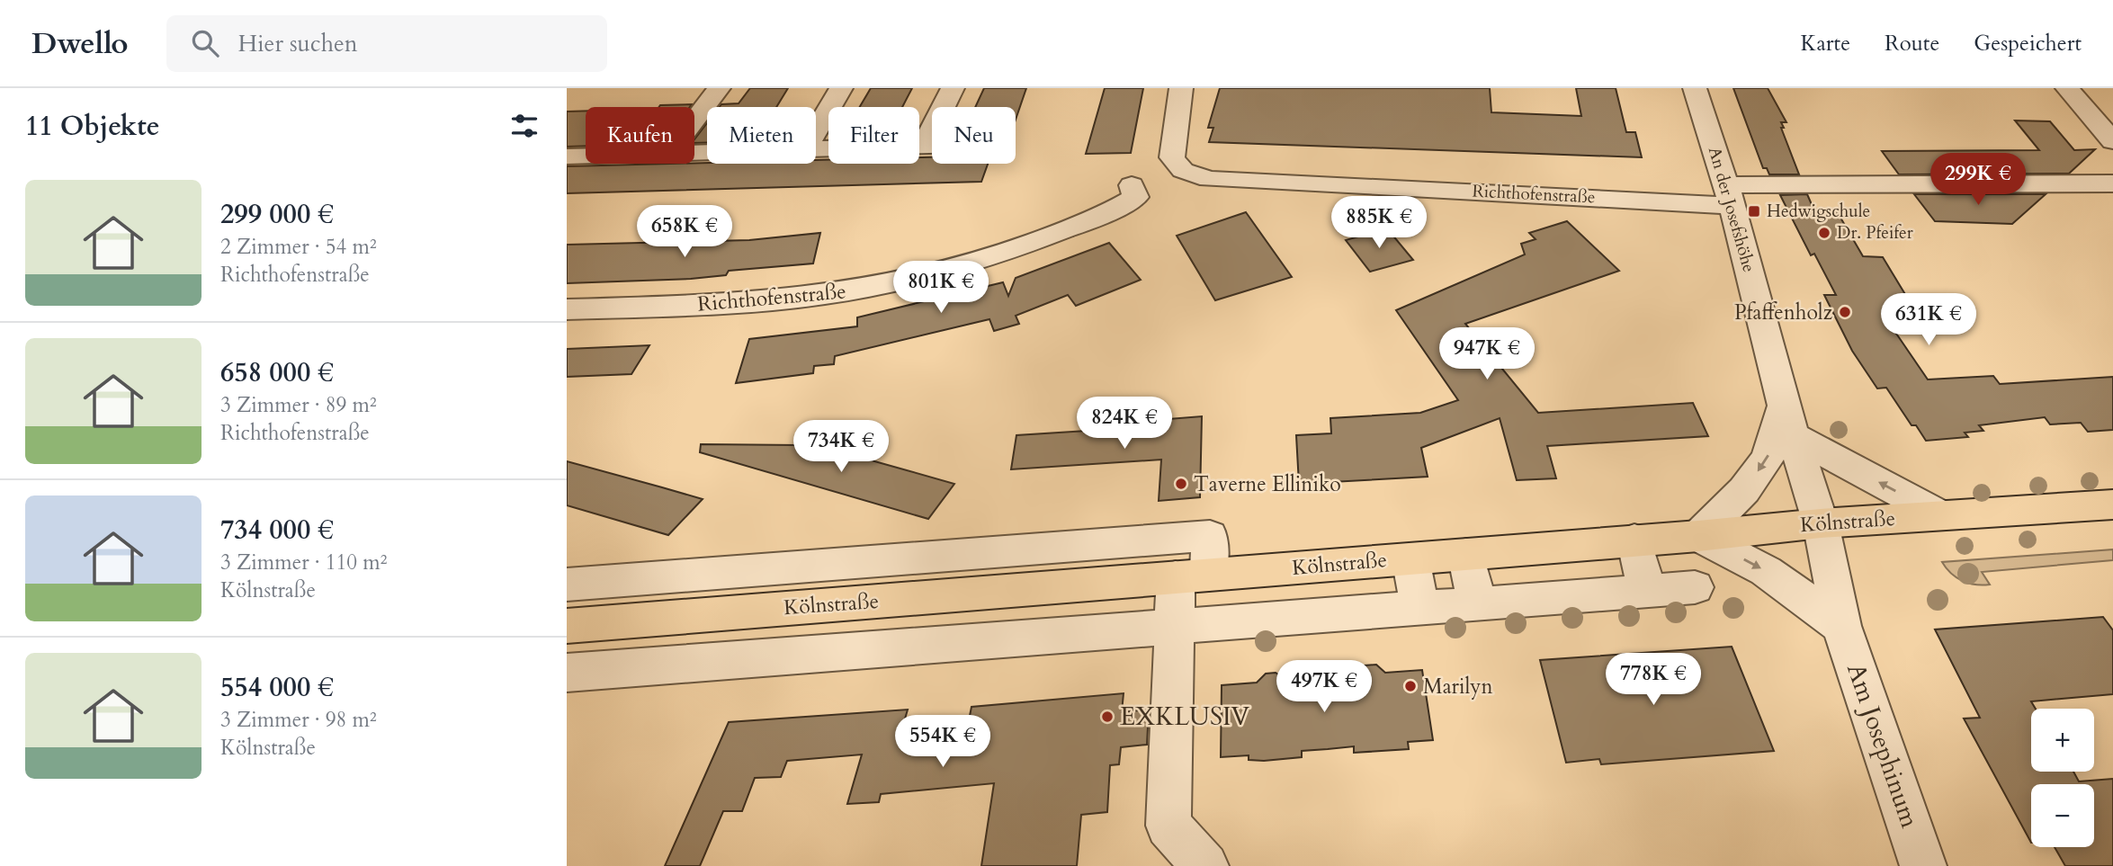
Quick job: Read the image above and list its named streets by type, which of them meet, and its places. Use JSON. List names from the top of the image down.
{
  "streets": {
    "main road": ["Kölnstraße"],
    "street": ["Richthofenstraße", "An der Josefshöhe", "Am Josephinum"]
  },
  "crossings": [
    ["Richthofenstraße", "An der Josefshöhe"],
    ["An der Josefshöhe", "Kölnstraße"],
    ["An der Josefshöhe", "Am Josephinum"],
    ["Kölnstraße", "Am Josephinum"]
  ],
  "places": {
    "transit": ["Hedwigschule"],
    "other": [
      "Dr. Pfeifer",
      "Pfaffenholz",
      "Taverne Elliniko",
      "Marilyn",
      "EXKLUSIV"
    ]
  },
  "page": {
    "header": "Dwello",
    "search": "Hier suchen",
    "nav": ["Karte", "Route", "Gespeichert"],
    "heading": "11 Objekte",
    "chip": [
      "Kaufen",
      "Mieten",
      "Filter",
      "Neu"
    ],
    "price": [
      "299K €",
      "885K €",
      "658K €",
      "801K €",
      "631K €",
      "947K €",
      "824K €",
      "734K €",
      "778K €",
      "497K €",
      "554K €"
    ],
    "list": [
      {
        "name": "299 000 €",
        "note": "2 Zimmer · 54 m² · Richthofenstraße"
      },
      {
        "name": "658 000 €",
        "note": "3 Zimmer · 89 m² · Richthofenstraße"
      },
      {
        "name": "734 000 €",
        "note": "3 Zimmer · 110 m² · Kölnstraße"
      },
      {
        "name": "554 000 €",
        "note": "3 Zimmer · 98 m² · Kölnstraße"
      }
    ],
    "map_buttons": ["+", "−"]
  }
}
